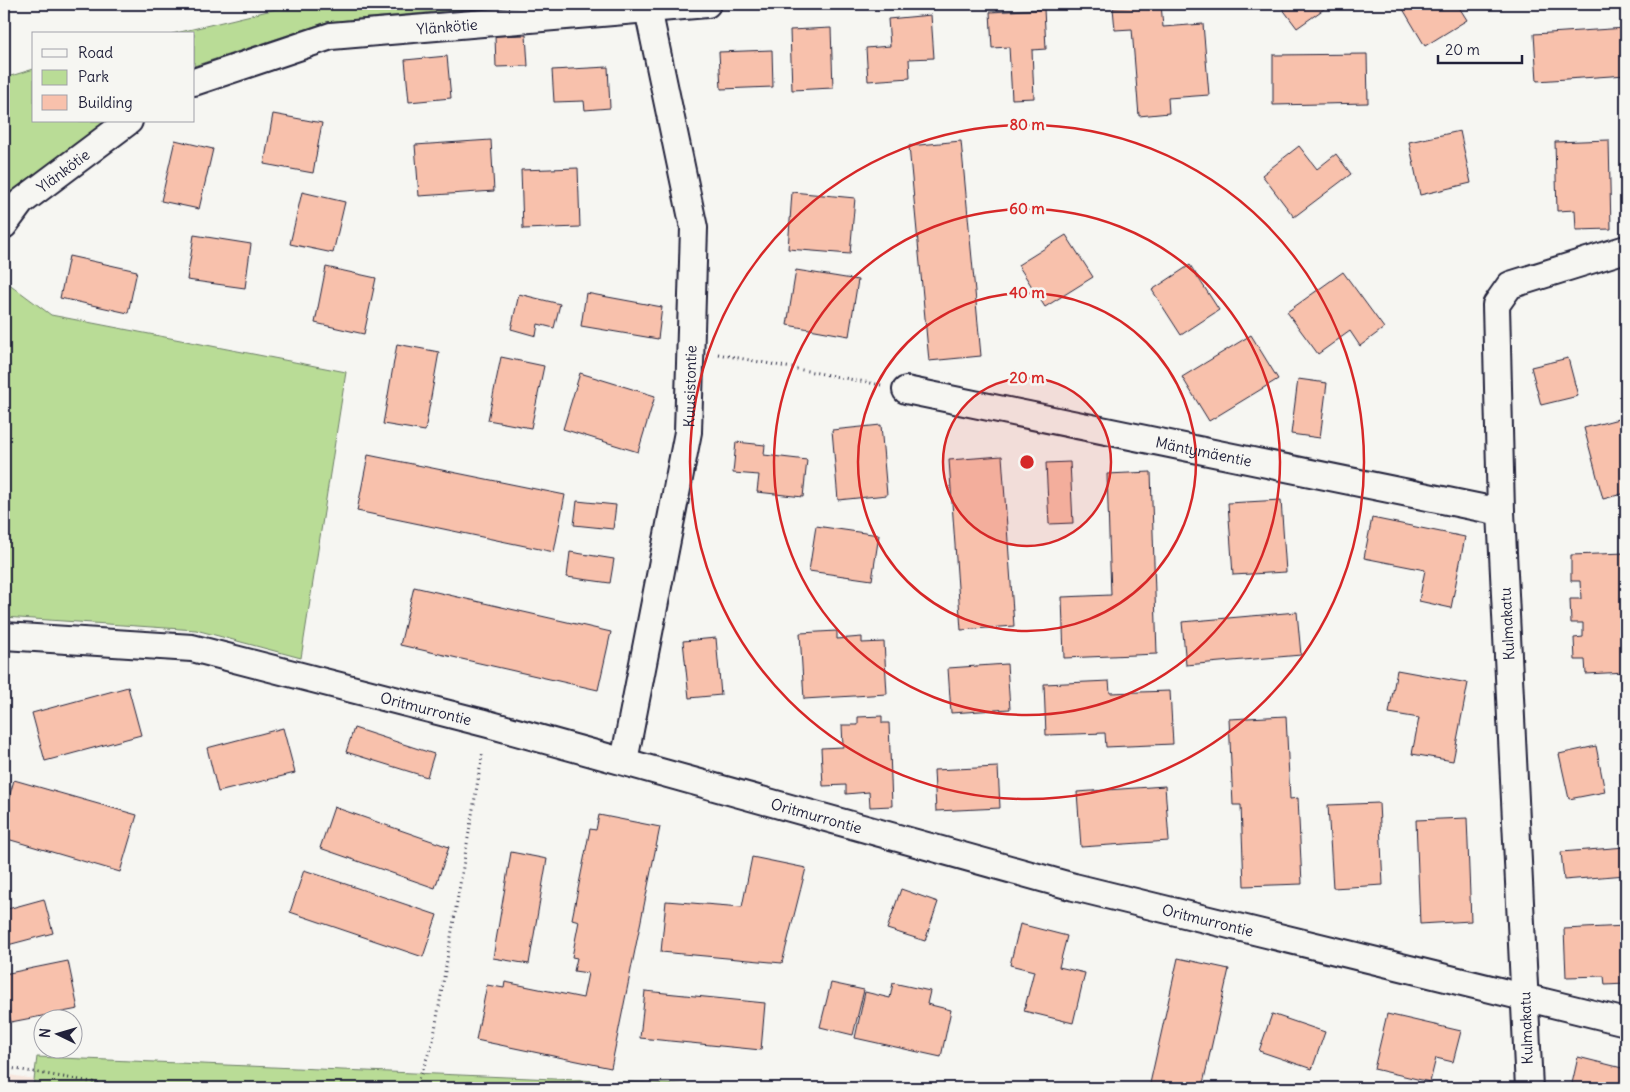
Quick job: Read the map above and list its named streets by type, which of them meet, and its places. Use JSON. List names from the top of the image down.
{
  "streets": {
    "street": [
      "Ylänkötie",
      "Kuusistontie",
      "Mäntymäentie",
      "Kulmakatu",
      "Oritmurrontie"
    ]
  },
  "crossings": [
    ["Ylänkötie", "Kuusistontie"],
    ["Kuusistontie", "Oritmurrontie"],
    ["Mäntymäentie", "Kulmakatu"],
    ["Kulmakatu", "Oritmurrontie"]
  ],
  "legend": ["Road", "Park", "Building"],
  "scale_bar": "20 m",
  "north": "left",
  "rings": [
    "80 m",
    "60 m",
    "40 m",
    "20 m"
  ]
}
